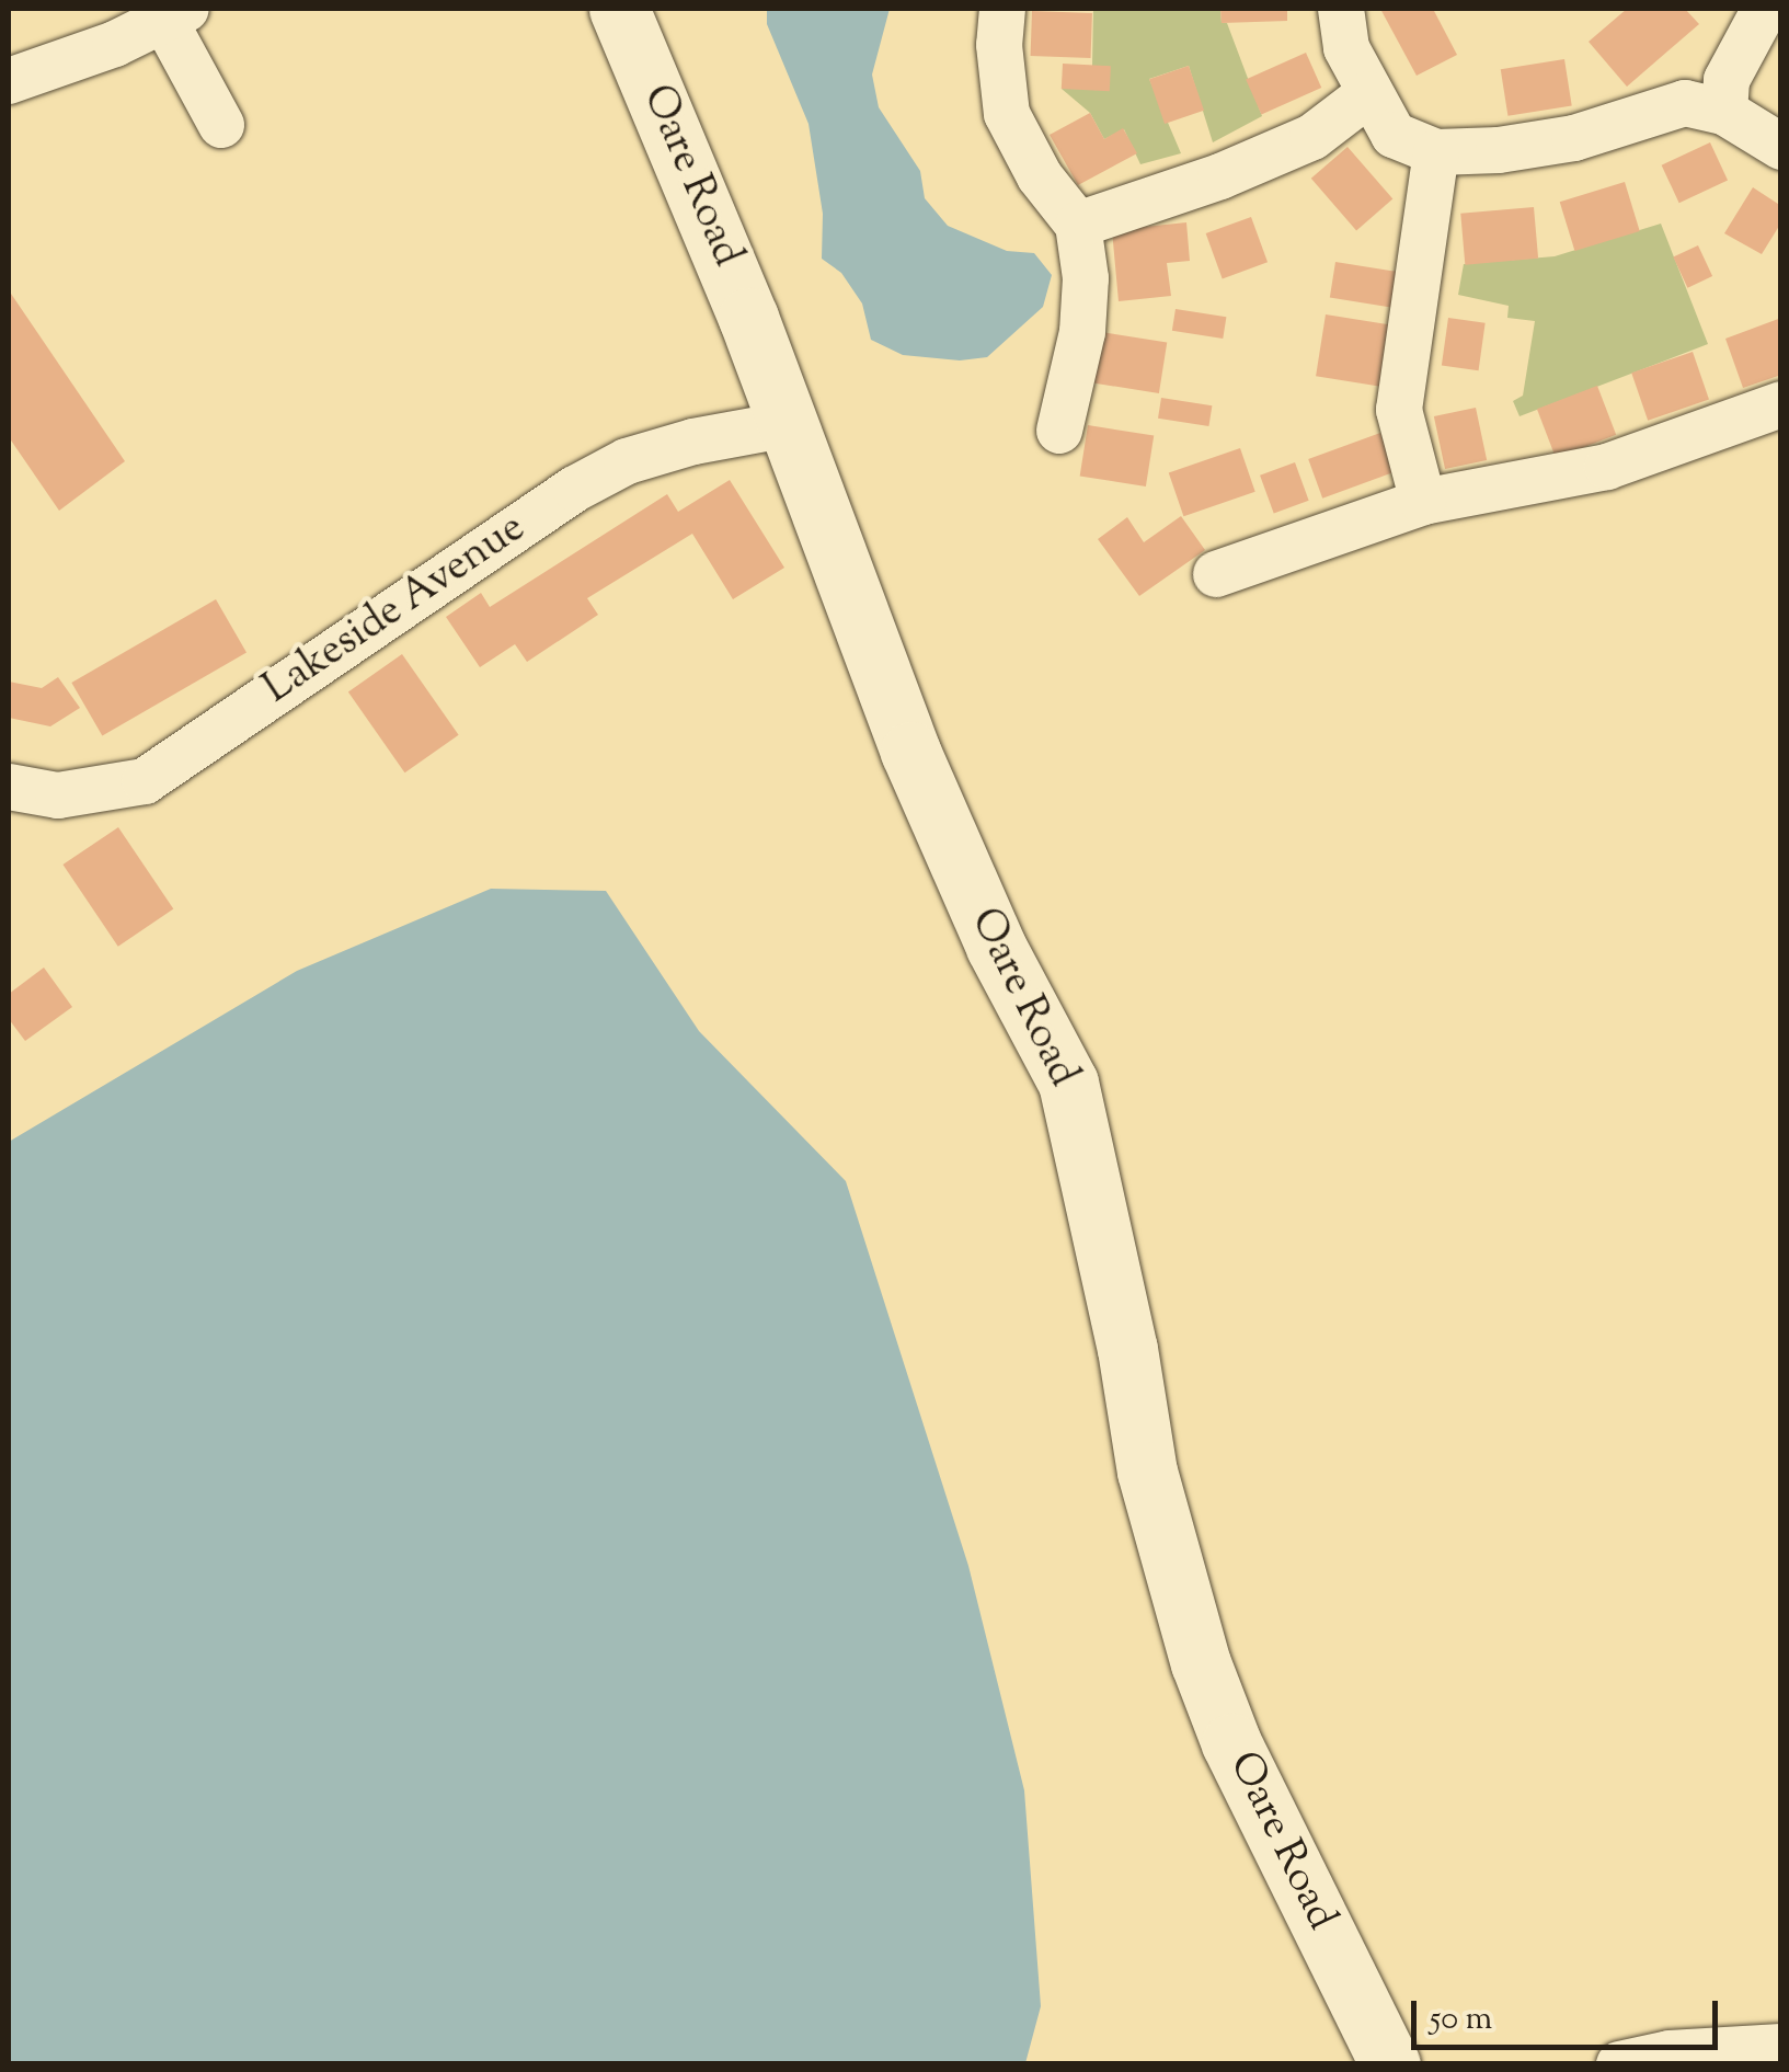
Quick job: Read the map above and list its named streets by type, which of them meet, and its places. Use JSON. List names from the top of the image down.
{
  "streets": {
    "street": ["Oare Road", "Lakeside Avenue"]
  },
  "crossings": [
    ["Oare Road", "Lakeside Avenue"]
  ],
  "scale_bar": "50 m"
}
